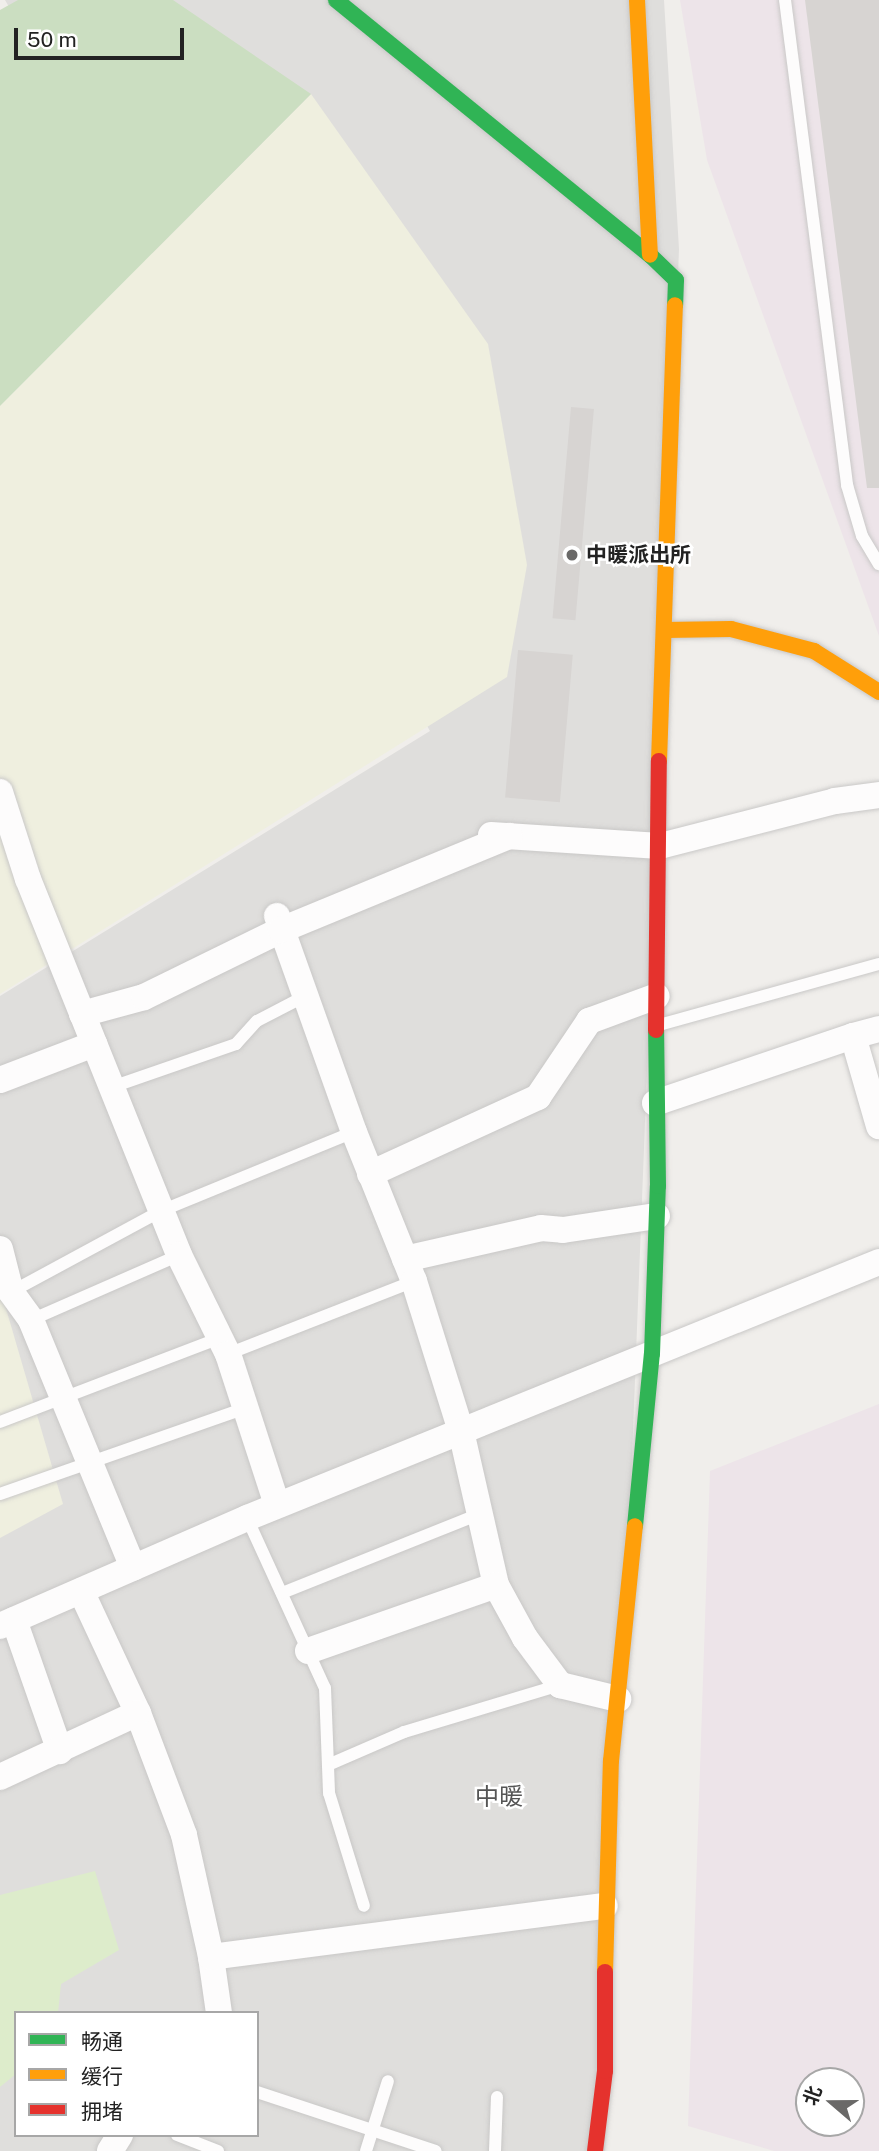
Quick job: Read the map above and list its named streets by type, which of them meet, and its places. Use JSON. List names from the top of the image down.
{
  "districts": ["中暖"],
  "places": ["中暖派出所"],
  "legend": ["畅通", "缓行", "拥堵"],
  "scale_bar": "50 m",
  "north": "left"
}
